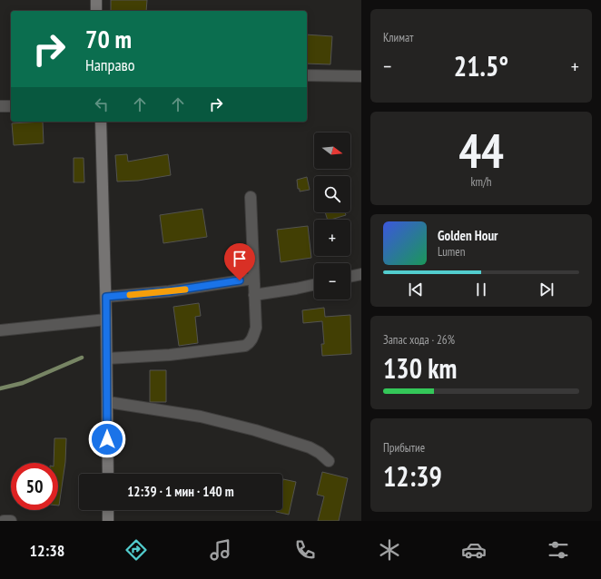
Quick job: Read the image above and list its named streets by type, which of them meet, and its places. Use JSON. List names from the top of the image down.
{
  "north": "right",
  "page": {
    "tile": [
      "Климат",
      ["44", "km/h"],
      ["Запас хода · 26%", "130 km"],
      ["Прибытие", "12:39"]
    ],
    "turn": ["70 m", "Направо"],
    "heat": ["−", "21.5°", "+"],
    "map_buttons": ["+", "−"],
    "song": ["Golden Hour", "Lumen"],
    "limit": "50",
    "trip": "12:39 · 1 мин · 140 m",
    "tabs": "12:38"
  }
}
